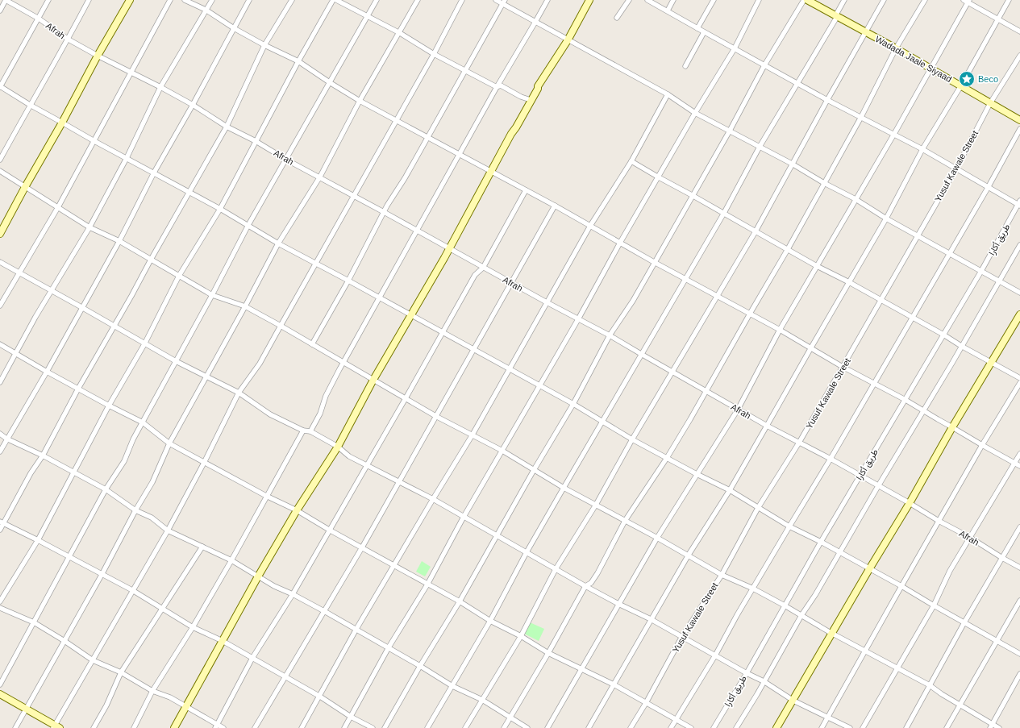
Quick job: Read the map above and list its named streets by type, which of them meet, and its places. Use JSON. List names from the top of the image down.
{
  "streets": {
    "street": [
      "Afrah",
      "Wadada Jaale Siyaad",
      "Yusuf Kawale Street",
      "طريق أكارا"
    ]
  },
  "crossings": [
    ["Afrah", "Yusuf Kawale Street"],
    ["Afrah", "طريق أكارا"],
    ["Wadada Jaale Siyaad", "Yusuf Kawale Street"]
  ],
  "places": {
    "place": ["Beco"]
  }
}
